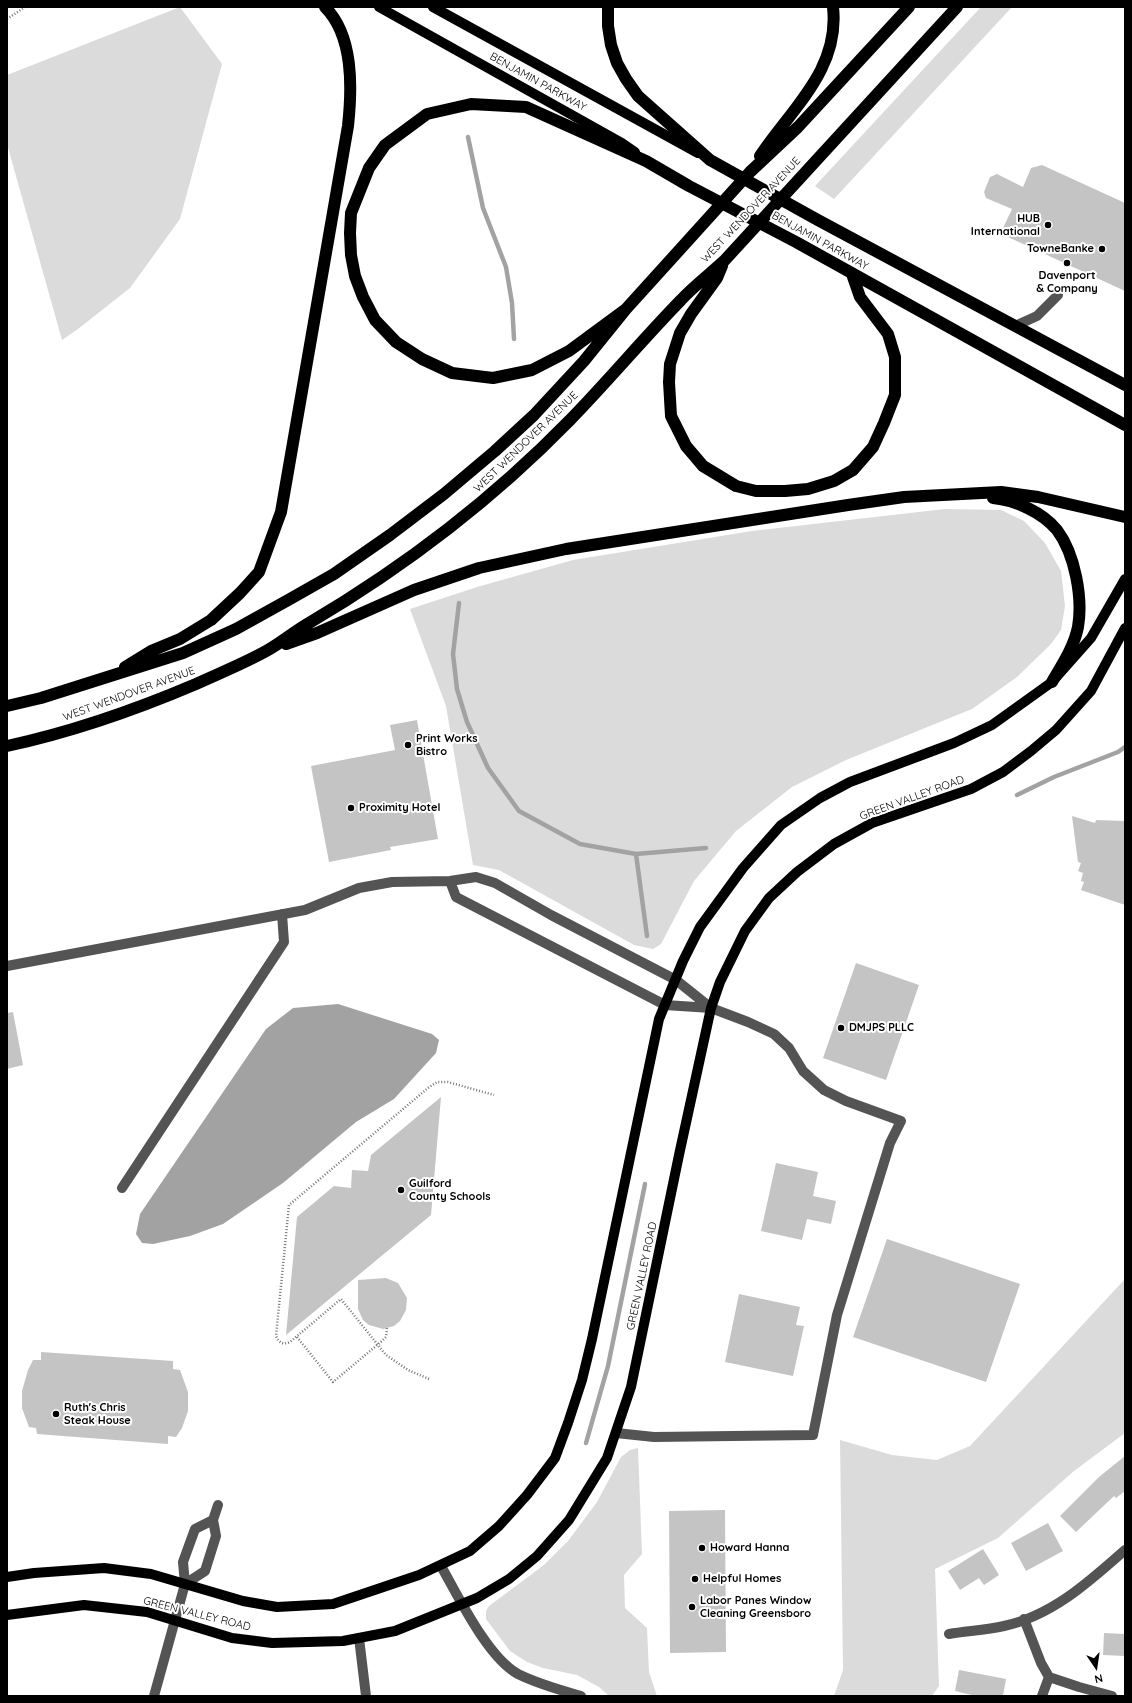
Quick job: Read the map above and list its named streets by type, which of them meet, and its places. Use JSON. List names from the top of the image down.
{
  "streets": {
    "highway": ["BENJAMIN PARKWAY", "WEST WENDOVER AVENUE"],
    "main road": ["GREEN VALLEY ROAD"]
  },
  "places": [
    "HUB International",
    "TowneBanke",
    "Davenport & Company",
    "Print Works Bistro",
    "Proximity Hotel",
    "DMJPS PLLC",
    "Guilford County Schools",
    "Ruth's Chris Steak House",
    "Howard Hanna",
    "Helpful Homes",
    "Labor Panes Window Cleaning Greensboro"
  ],
  "north": "bottom"
}
